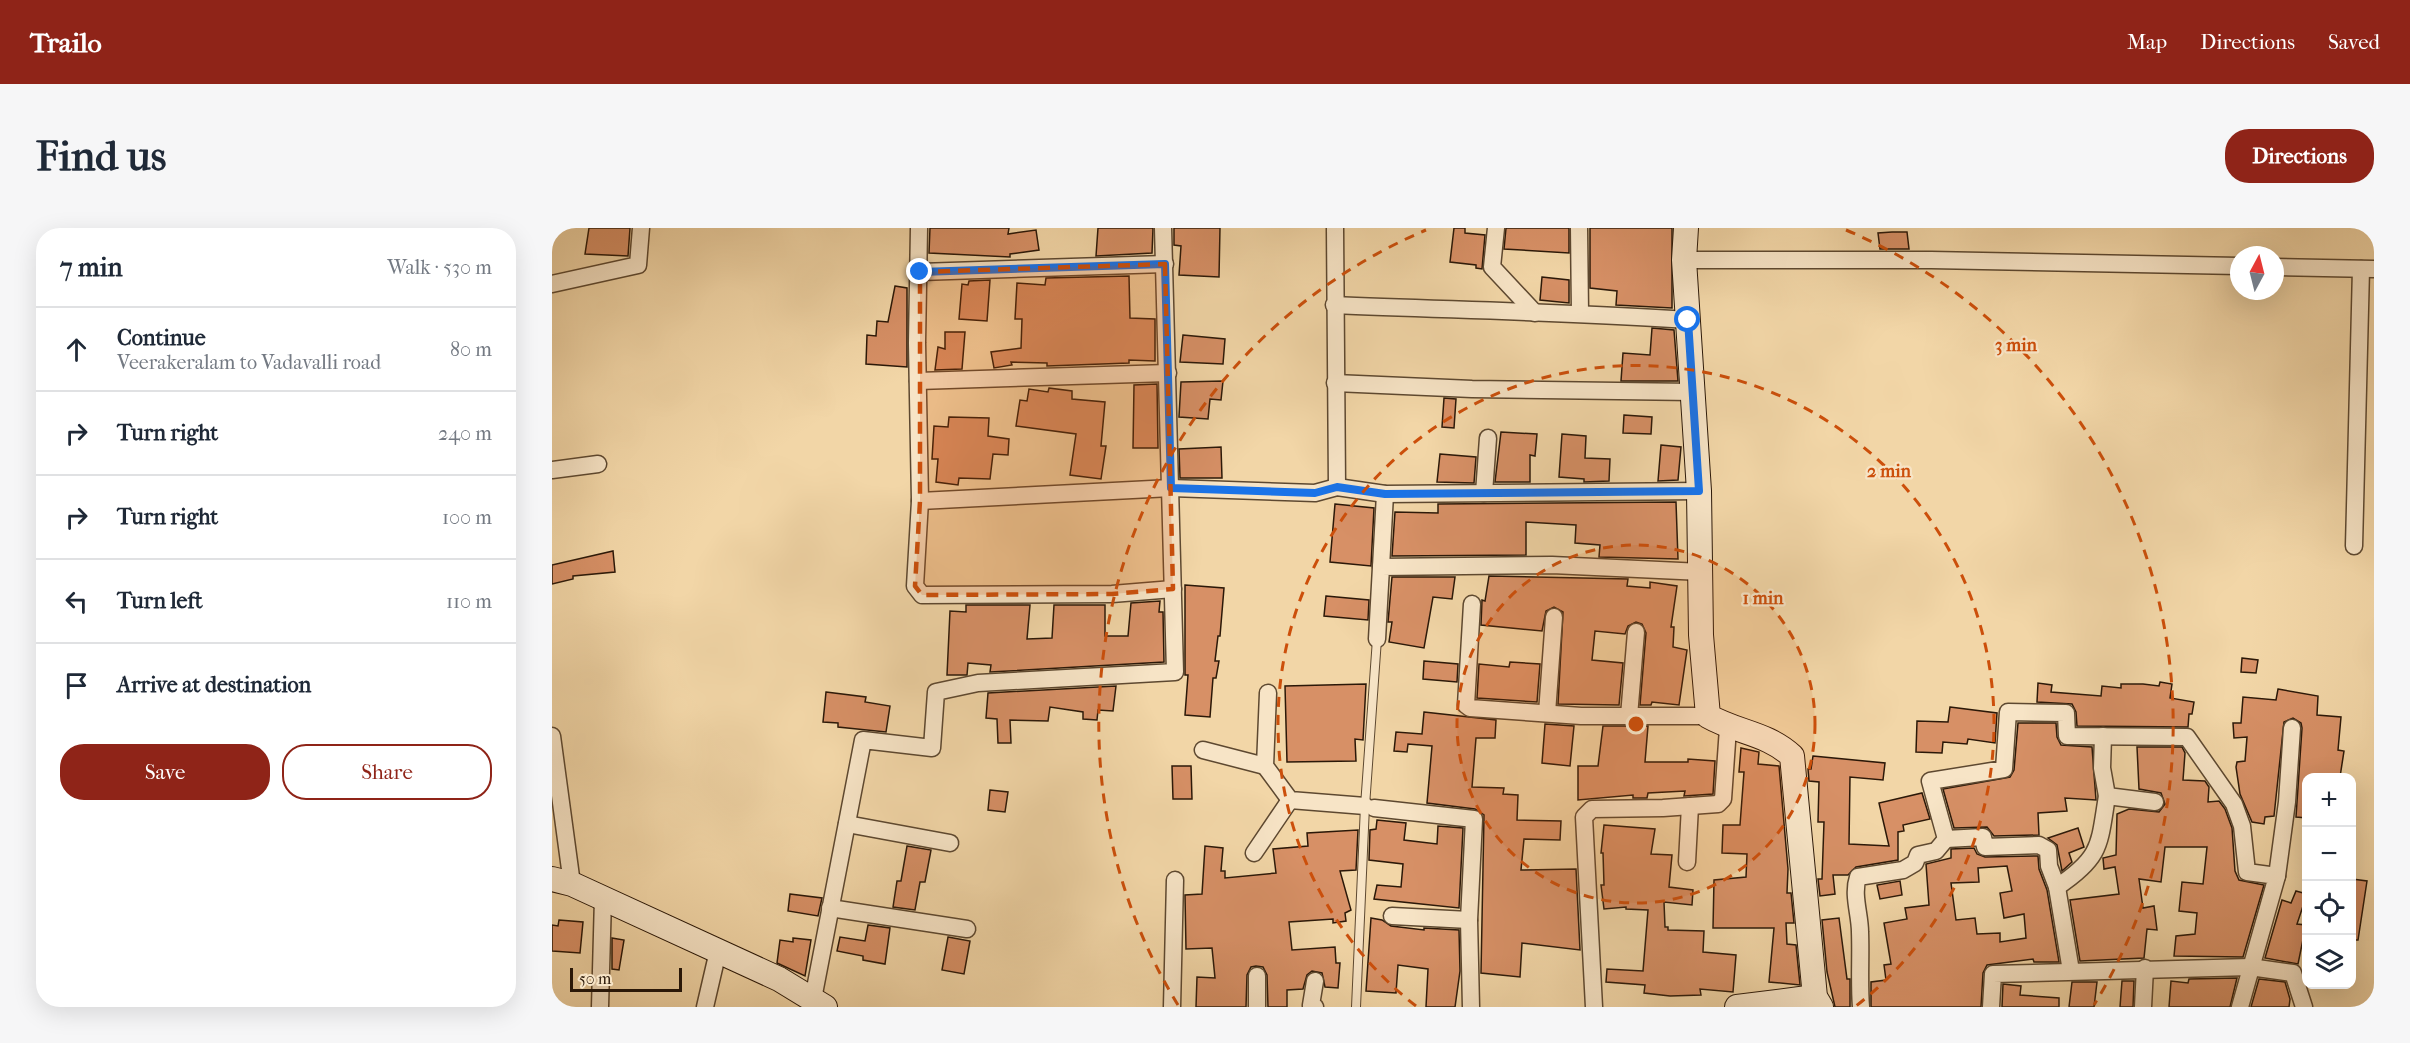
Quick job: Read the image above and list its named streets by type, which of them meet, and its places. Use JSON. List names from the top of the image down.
{
  "scale_bar": "50 m",
  "north": "top",
  "page": {
    "header": "Trailo",
    "nav": ["Map", "Directions", "Saved"],
    "buttons": [
      "Directions",
      ["Save", "Share"]
    ],
    "title": "Find us",
    "heading": ["7 min", "Walk · 530 m"],
    "list": [
      ["Continue", "Veerakeralam to Vadavalli road", "80 m"],
      ["Turn right", "240 m"],
      ["Turn right", "100 m"],
      ["Turn left", "110 m"],
      "Arrive at destination"
    ],
    "map_buttons": ["+", "−"],
    "scale": "50 m"
  },
  "rings": ["3 min", "2 min", "1 min"]
}
